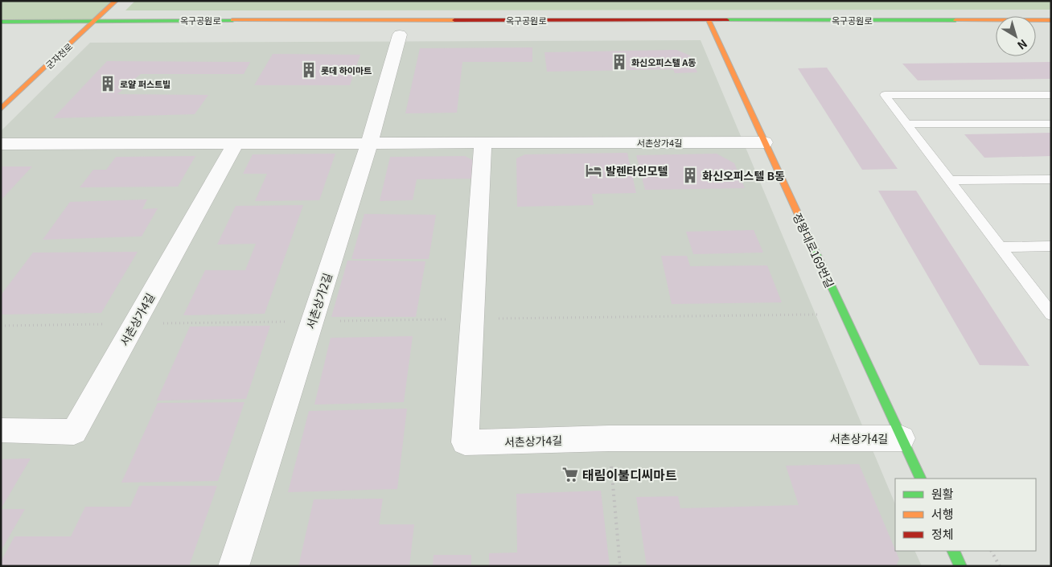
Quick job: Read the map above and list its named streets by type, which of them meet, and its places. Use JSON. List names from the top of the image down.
{
  "streets": {
    "street": [
      "옥구공원로",
      "군자천로",
      "서촌상가4길",
      "정왕대로169번길",
      "서촌상가2길"
    ]
  },
  "crossings": [
    ["옥구공원로", "군자천로"],
    ["옥구공원로", "정왕대로169번길"],
    ["서촌상가4길", "정왕대로169번길"],
    ["서촌상가4길", "서촌상가2길"]
  ],
  "places": {
    "building": [
      "화신오피스텔 A동",
      "롯데 하이마트",
      "로얄 퍼스트빌",
      "화신오피스텔 B동"
    ],
    "hotel": ["발렌타인모텔"],
    "supermarket": ["태림이불디씨마트"]
  },
  "legend": ["원활", "서행", "정체"],
  "north": "bottom right"
}
